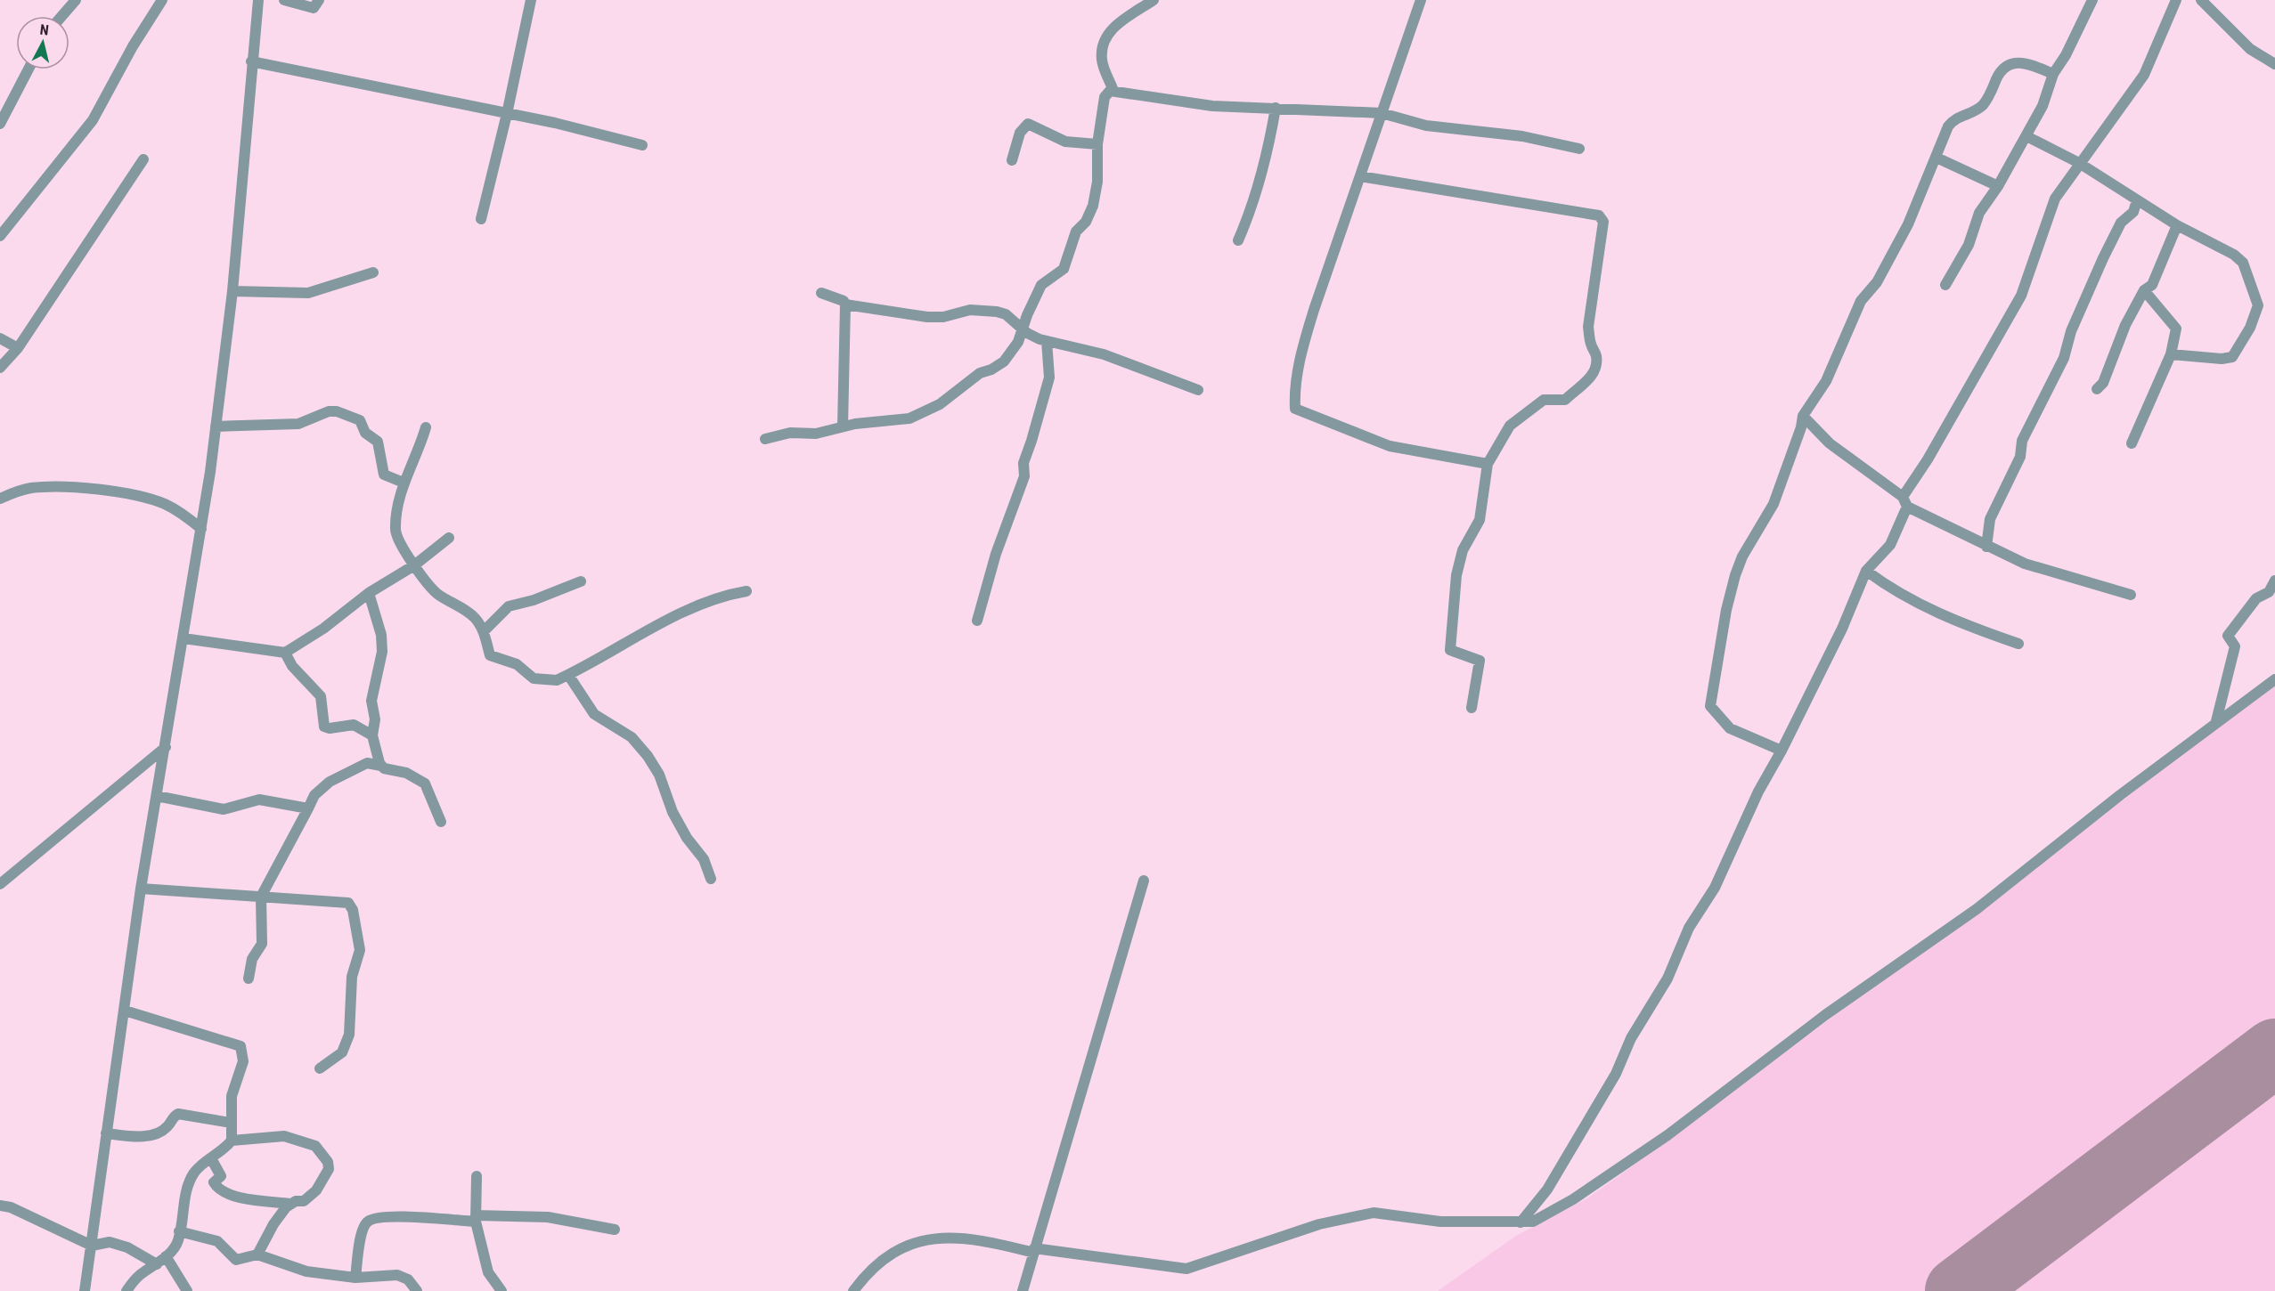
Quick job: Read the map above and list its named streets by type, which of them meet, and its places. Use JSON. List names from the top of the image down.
{
  "north": "top"
}
